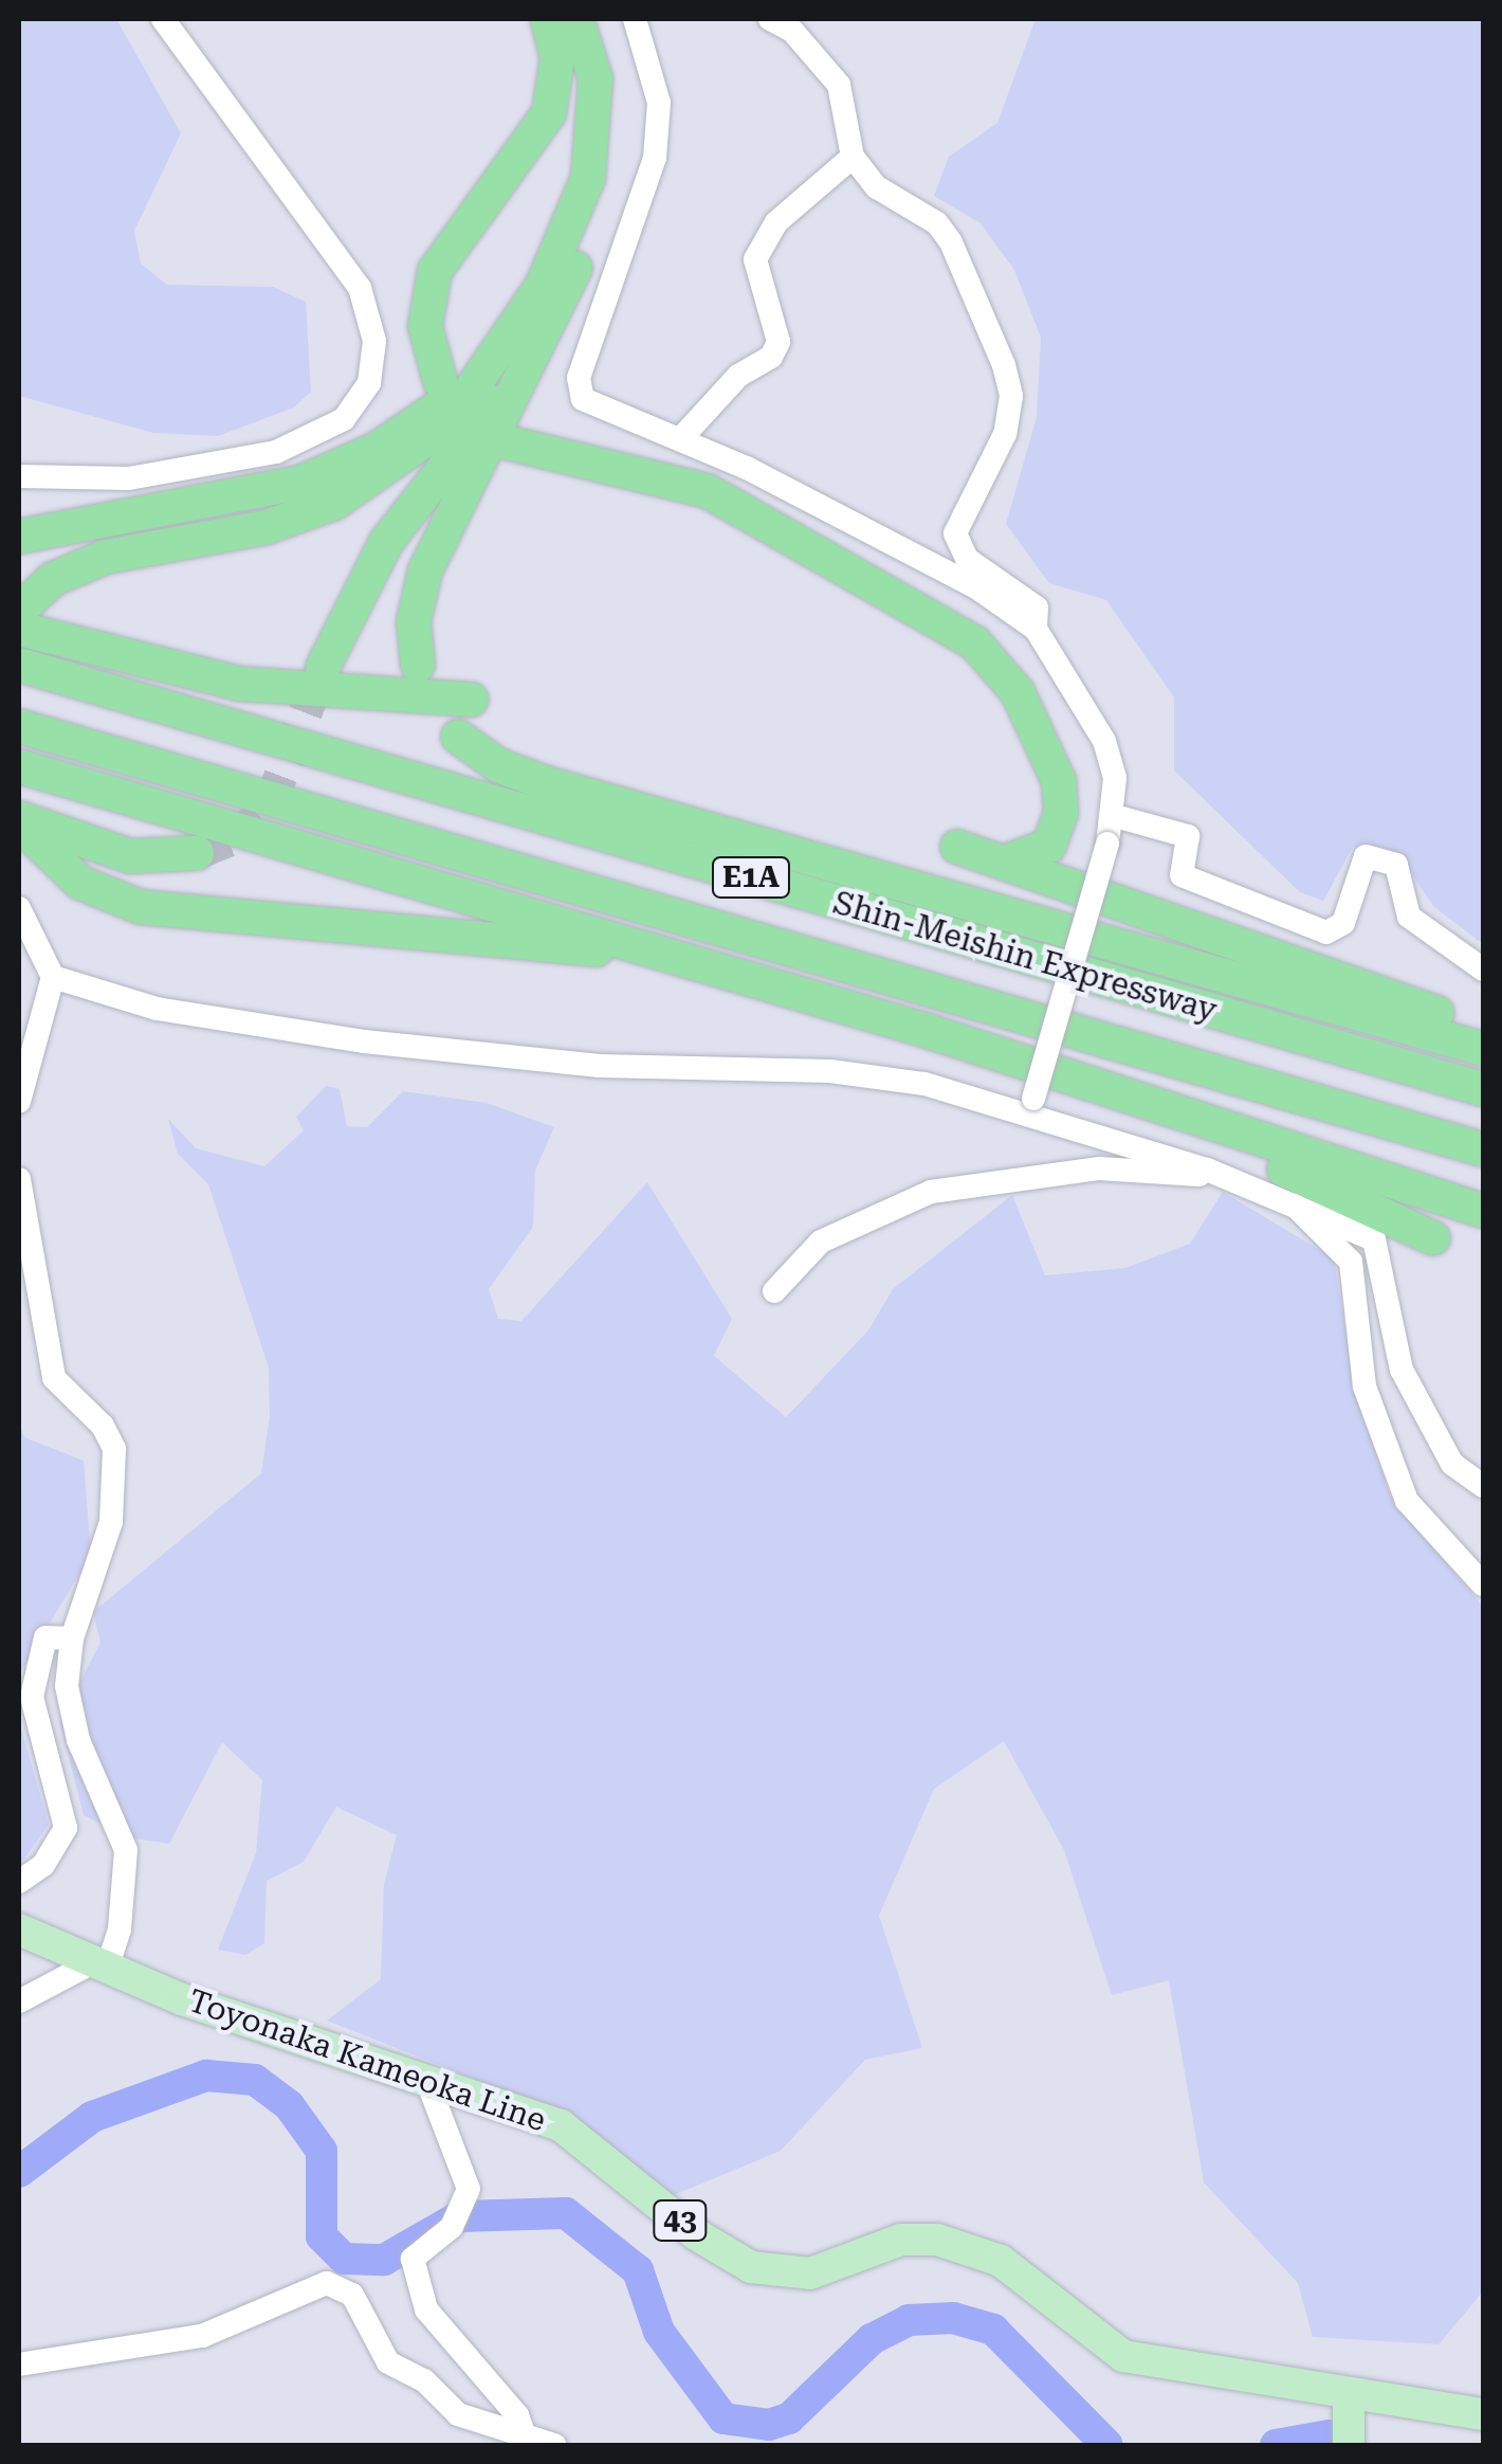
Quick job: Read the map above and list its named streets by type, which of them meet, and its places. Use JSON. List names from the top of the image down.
{
  "streets": {
    "highway": ["E1A", "Shin-Meishin Expressway"],
    "main road": ["Toyonaka Kameoka Line", "43"]
  }
}
